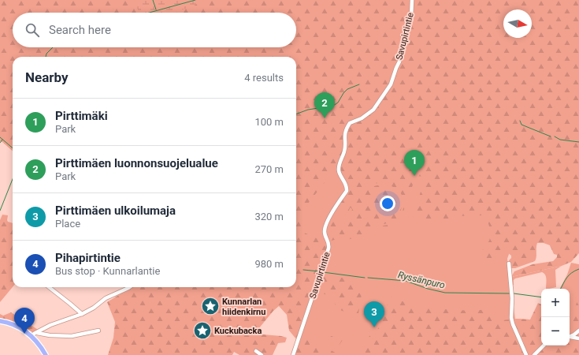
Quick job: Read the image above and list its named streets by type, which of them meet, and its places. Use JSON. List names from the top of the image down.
{
  "streets": {
    "street": ["Savupirtintie"]
  },
  "water": ["Ryssänpuro"],
  "places": {
    "place": ["Kunnarlan hiidenkirnu", "Kuckubacka"]
  },
  "north": "right",
  "page": {
    "search": "Search here",
    "heading": ["Nearby", "4 results"],
    "pins": [
      "2",
      "1",
      "3",
      "4"
    ],
    "list": [
      {
        "mark": "1",
        "name": "Pirttimäki",
        "note": "Park",
        "value": "100 m"
      },
      {
        "mark": "2",
        "name": "Pirttimäen luonnonsuojelualue",
        "note": "Park",
        "value": "270 m"
      },
      {
        "mark": "3",
        "name": "Pirttimäen ulkoilumaja",
        "note": "Place",
        "value": "320 m"
      },
      {
        "mark": "4",
        "name": "Pihapirtintie",
        "note": "Bus stop · Kunnarlantie",
        "value": "980 m"
      }
    ],
    "map_buttons": ["+", "−"]
  }
}
